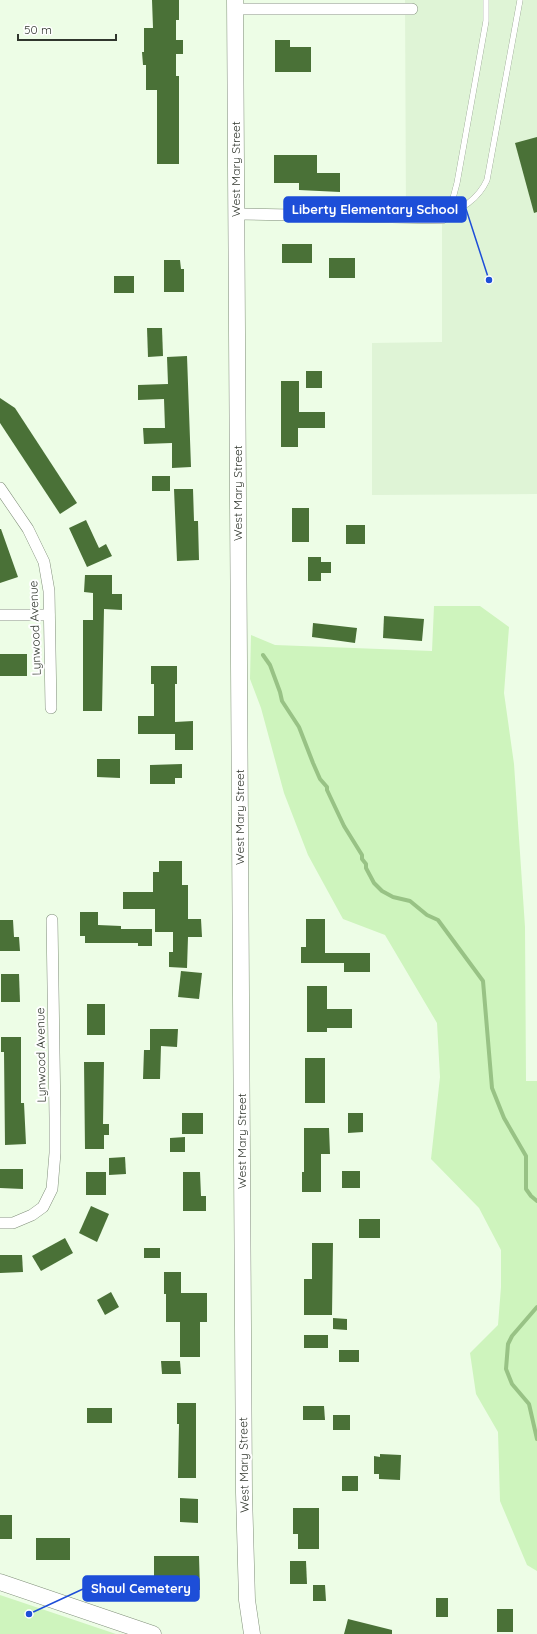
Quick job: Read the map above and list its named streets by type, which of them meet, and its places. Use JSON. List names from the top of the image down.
{
  "streets": {
    "main road": ["West Mary Street"],
    "street": ["Lynwood Avenue"]
  },
  "places": ["Liberty Elementary School", "Shaul Cemetery"],
  "scale_bar": "50 m"
}
